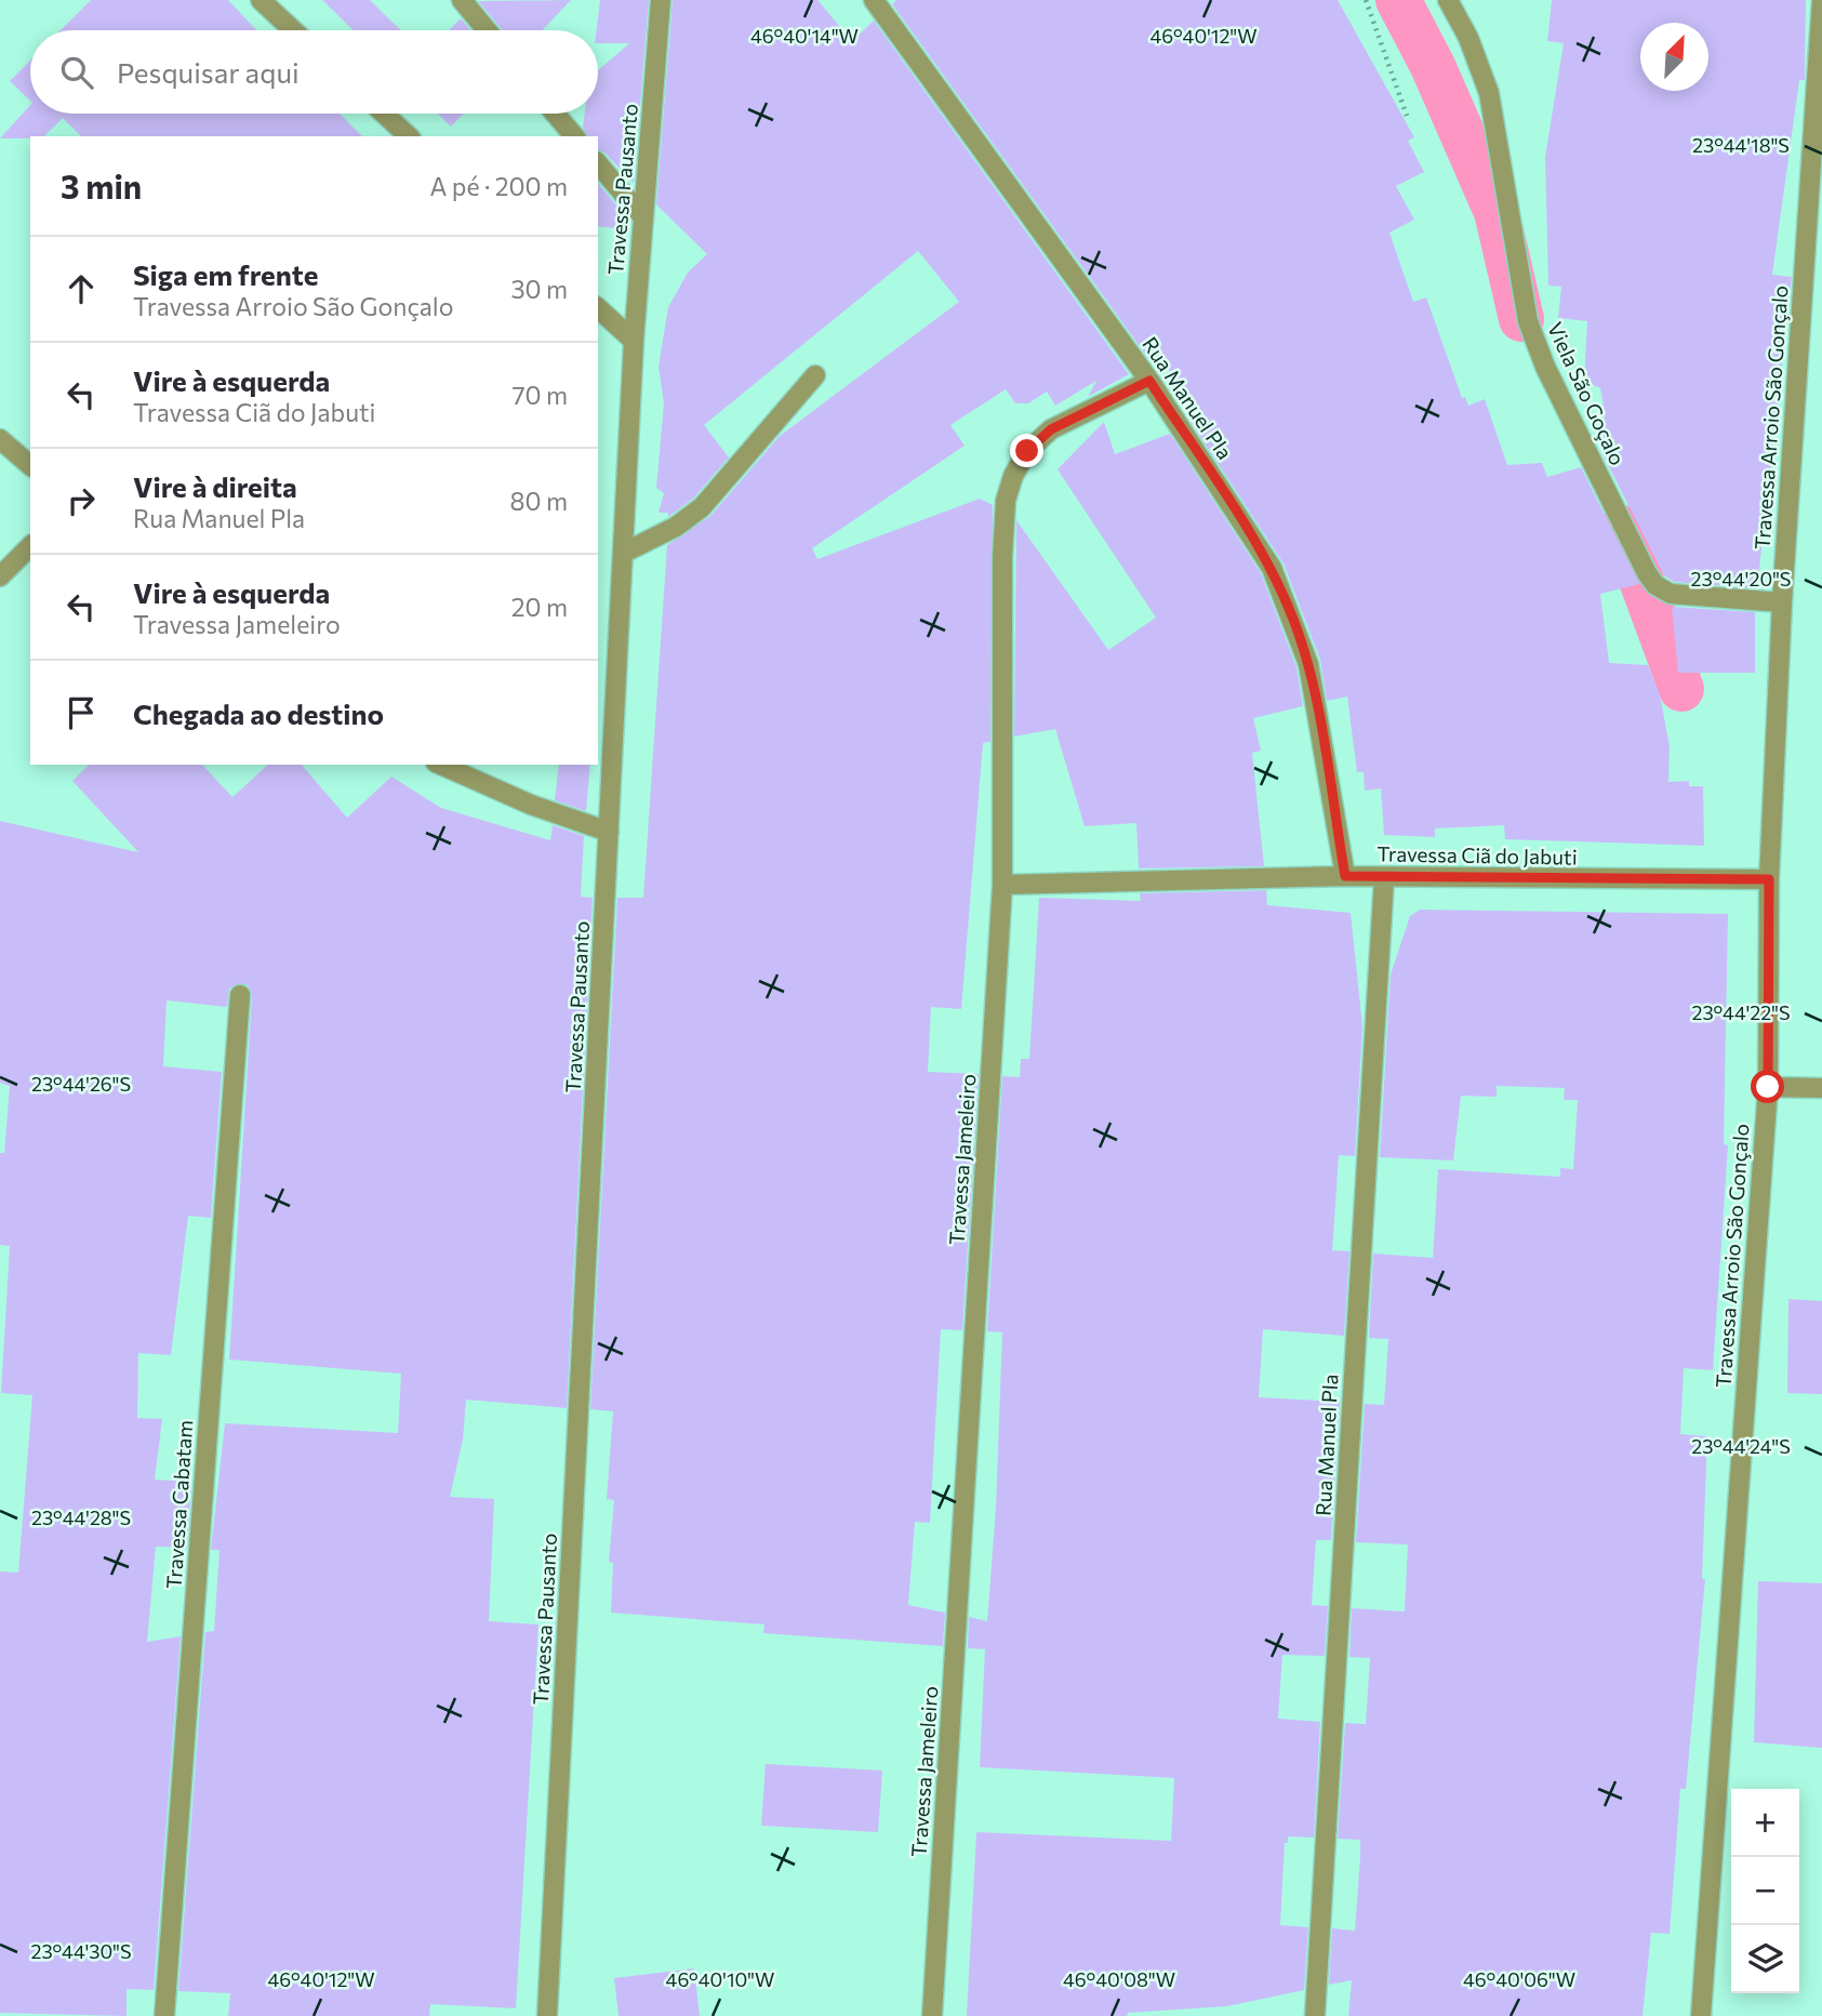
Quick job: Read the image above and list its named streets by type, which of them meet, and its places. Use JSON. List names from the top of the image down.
{
  "streets": {
    "street": [
      "Travessa Pausanto",
      "Viela São Goçalo",
      "Rua Manuel Pla",
      "Travessa Arroio São Gonçalo",
      "Travessa Ciã do Jabuti",
      "Travessa Jameleiro",
      "Travessa Cabatam"
    ]
  },
  "crossings": [
    ["Viela São Goçalo", "Travessa Arroio São Gonçalo"],
    ["Rua Manuel Pla", "Travessa Ciã do Jabuti"],
    ["Rua Manuel Pla", "Travessa Jameleiro"],
    ["Travessa Arroio São Gonçalo", "Travessa Ciã do Jabuti"],
    ["Travessa Ciã do Jabuti", "Travessa Jameleiro"]
  ],
  "north": "top right",
  "page": {
    "search": "Pesquisar aqui",
    "heading": ["3 min", "A pé · 200 m"],
    "list": [
      ["Siga em frente", "Travessa Arroio São Gonçalo", "30 m"],
      ["Vire à esquerda", "Travessa Ciã do Jabuti", "70 m"],
      ["Vire à direita", "Rua Manuel Pla", "80 m"],
      ["Vire à esquerda", "Travessa Jameleiro", "20 m"],
      "Chegada ao destino"
    ],
    "map_buttons": ["+", "−"]
  },
  "coordinates": [
    "46°40'14\"W",
    "46°40'12\"W",
    "23°44'18\"S",
    "23°44'20\"S",
    "23°44'22\"S",
    "23°44'26\"S",
    "23°44'24\"S",
    "23°44'28\"S",
    "23°44'30\"S",
    "46°40'10\"W",
    "46°40'08\"W",
    "46°40'06\"W"
  ]
}
